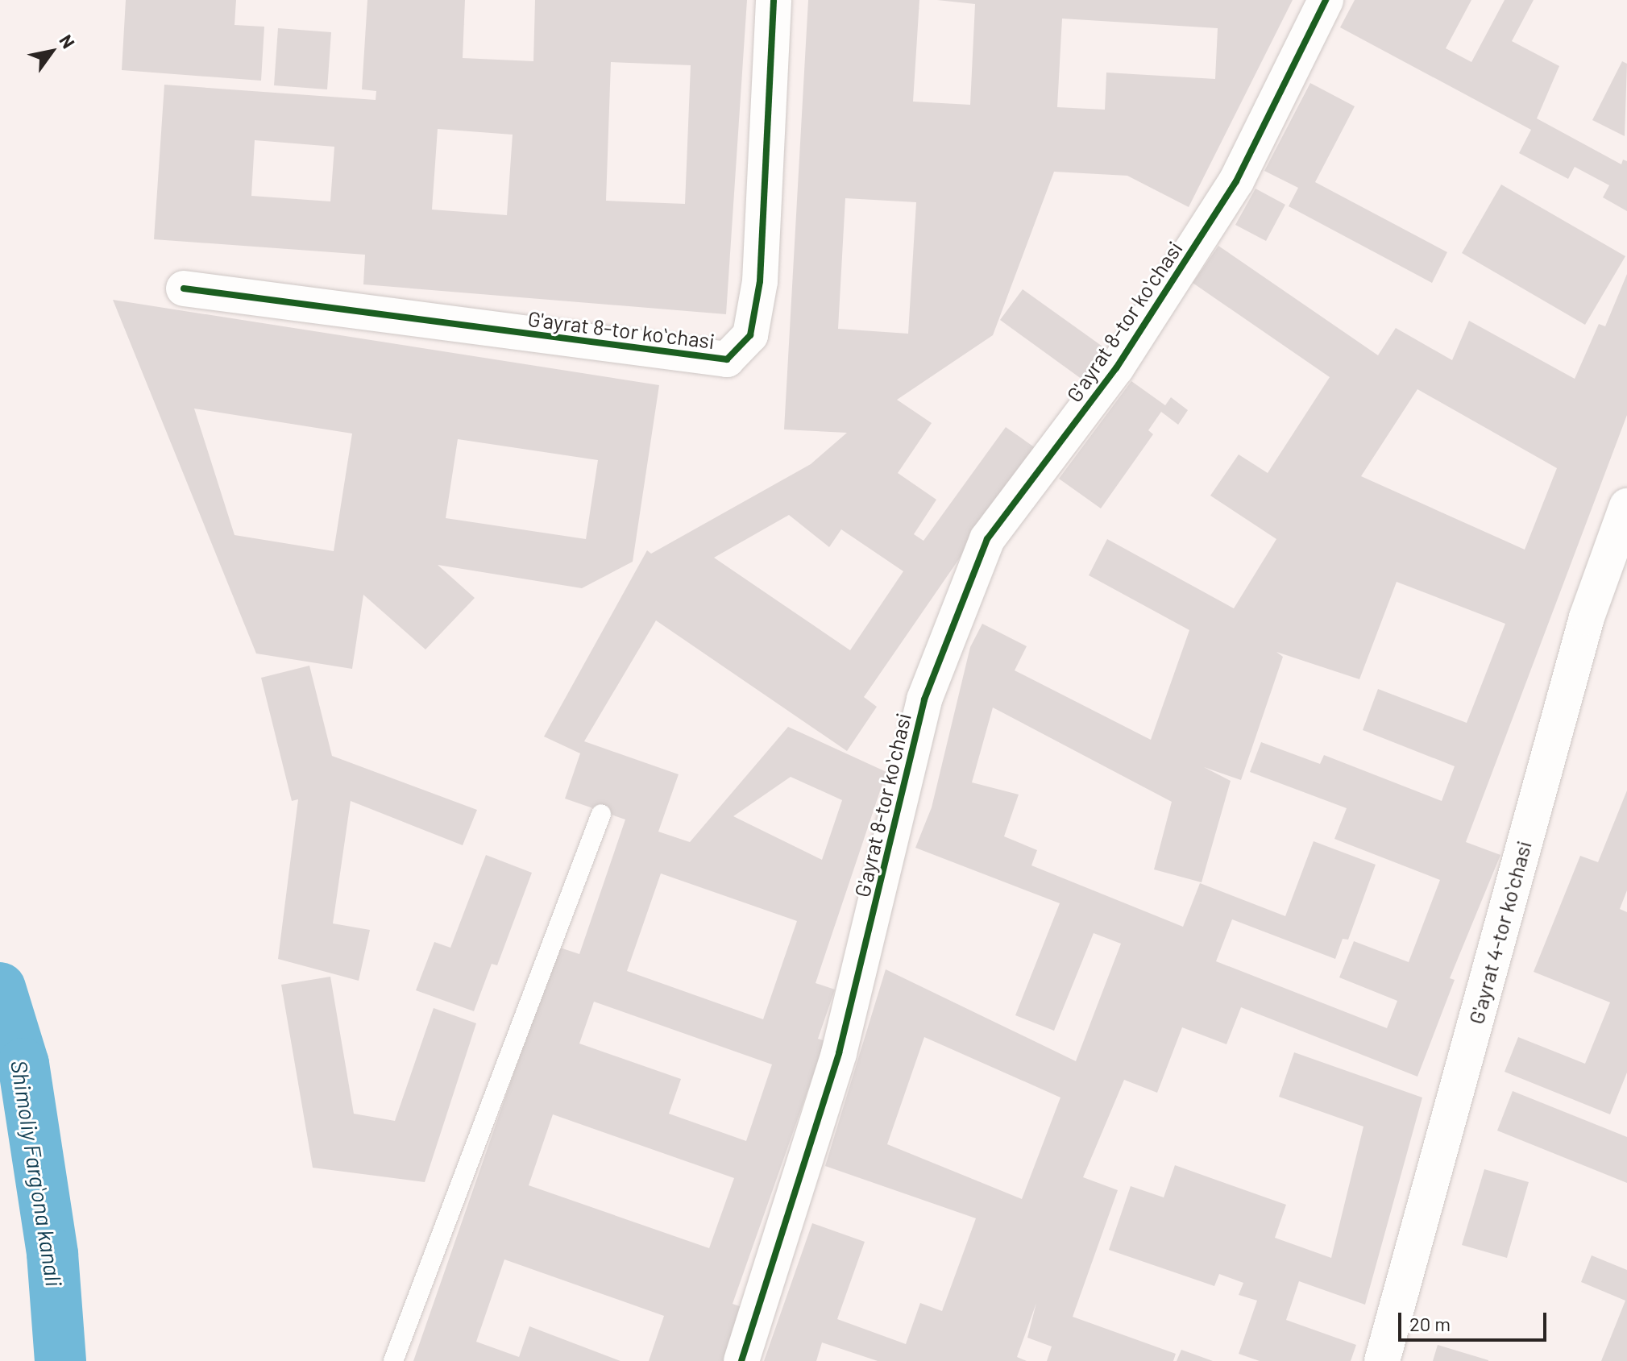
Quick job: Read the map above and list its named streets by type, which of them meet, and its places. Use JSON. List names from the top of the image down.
{
  "streets": {
    "street": ["G'ayrat 8-tor koʻchasi", "G'ayrat 4-tor koʻchasi"]
  },
  "water": ["Shimoliy Fargʻona kanali"],
  "scale_bar": "20 m",
  "north": "top right"
}
